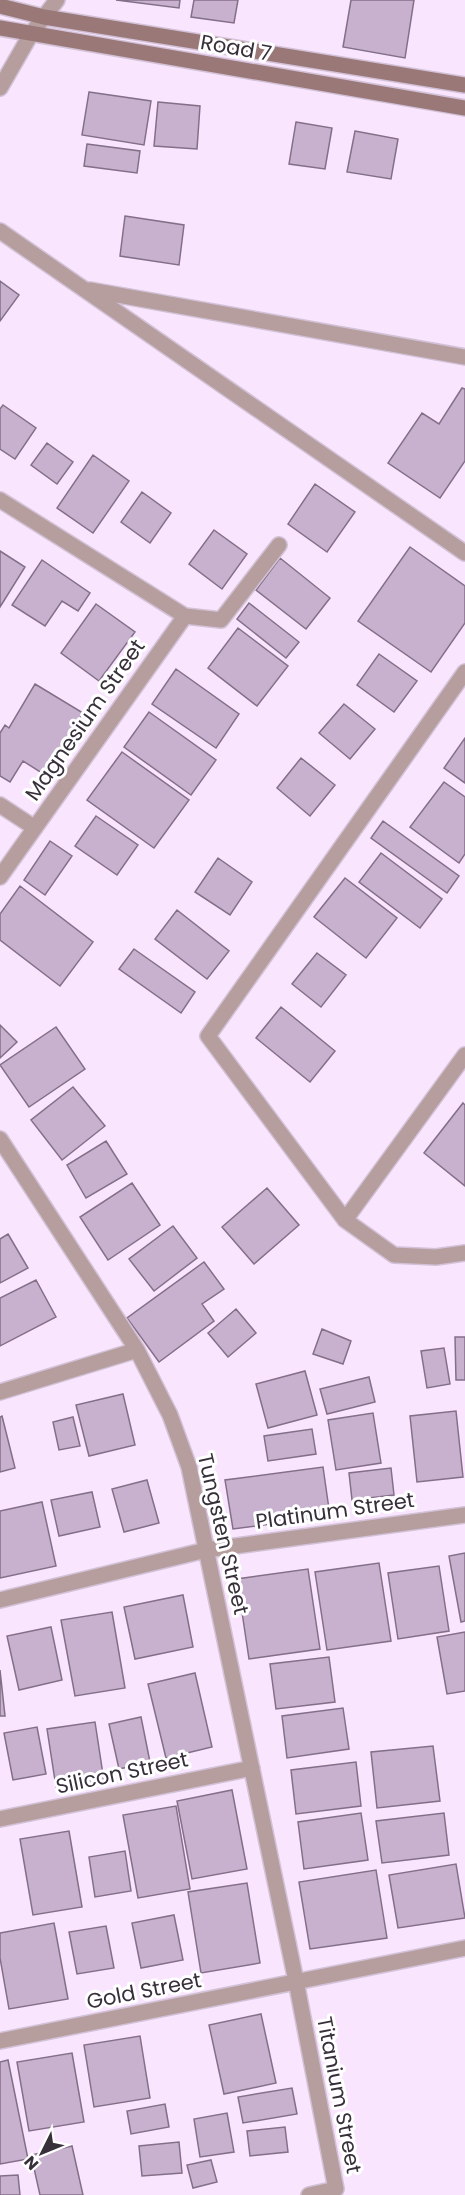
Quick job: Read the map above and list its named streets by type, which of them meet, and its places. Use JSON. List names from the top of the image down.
{
  "streets": {
    "street": [
      "Road 7",
      "Magnesium Street",
      "Platinum Street",
      "Tungsten Street",
      "Silicon Street",
      "Gold Street",
      "Titanium Street"
    ]
  },
  "crossings": [
    ["Platinum Street", "Tungsten Street"],
    ["Tungsten Street", "Silicon Street"],
    ["Tungsten Street", "Gold Street"],
    ["Tungsten Street", "Titanium Street"],
    ["Gold Street", "Titanium Street"]
  ],
  "north": "bottom left"
}
